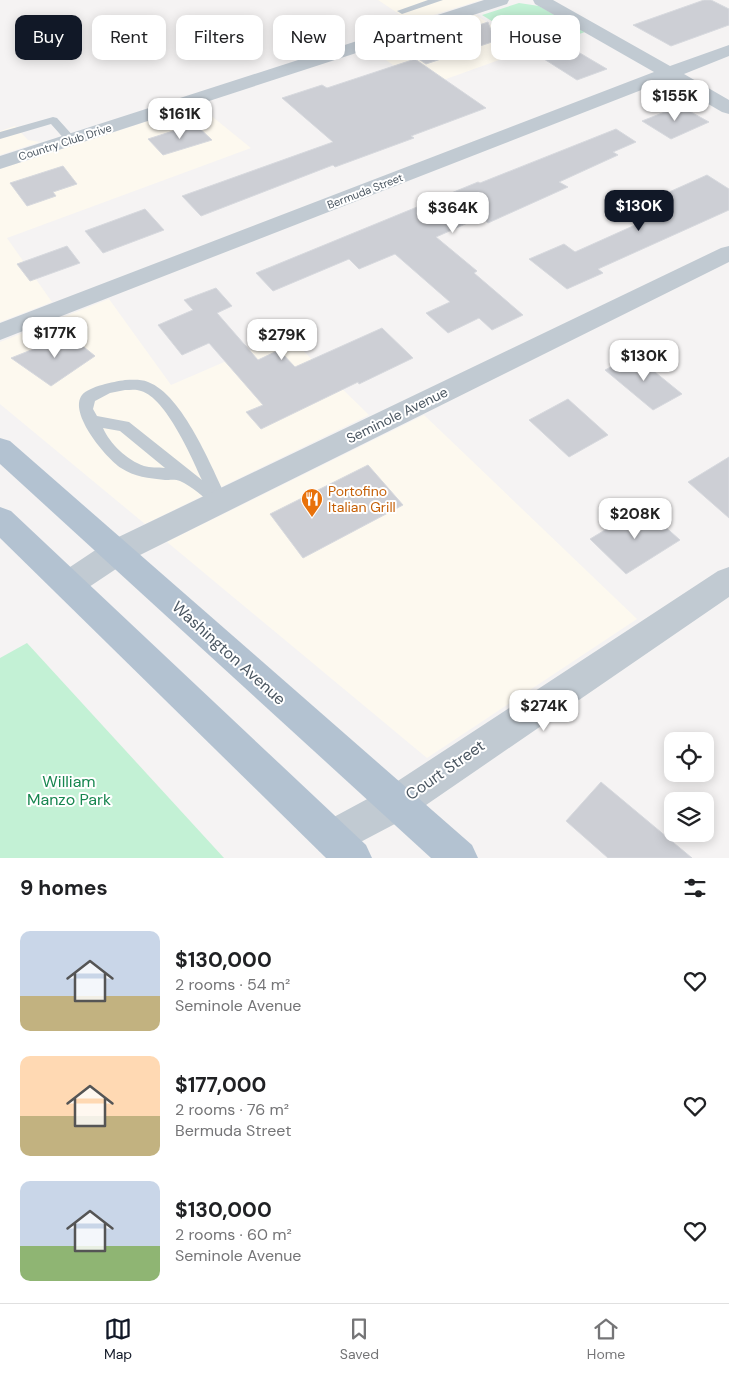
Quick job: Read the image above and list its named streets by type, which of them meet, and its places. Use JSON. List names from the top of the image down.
{
  "streets": {
    "main road": ["Washington Avenue"],
    "street": [
      "Country Club Drive",
      "Bermuda Street",
      "Seminole Avenue",
      "Court Street"
    ]
  },
  "crossings": [
    ["Seminole Avenue", "Washington Avenue"],
    ["Washington Avenue", "Court Street"]
  ],
  "parks": ["William Manzo Park"],
  "places": {
    "restaurant": ["Portofino Italian Grill"]
  },
  "page": {
    "chip": [
      "Buy",
      "Rent",
      "Filters",
      "New",
      "Apartment",
      "House"
    ],
    "price": [
      "$155K",
      "$161K",
      "$130K",
      "$364K",
      "$177K",
      "$279K",
      "$130K",
      "$208K",
      "$274K"
    ],
    "heading": "9 homes",
    "list": [
      {
        "name": "$130,000",
        "note": "2 rooms · 54 m² · Seminole Avenue"
      },
      {
        "name": "$177,000",
        "note": "2 rooms · 76 m² · Bermuda Street"
      },
      {
        "name": "$130,000",
        "note": "2 rooms · 60 m² · Seminole Avenue"
      }
    ],
    "tabs": ["Map", "Saved", "Home"]
  }
}
